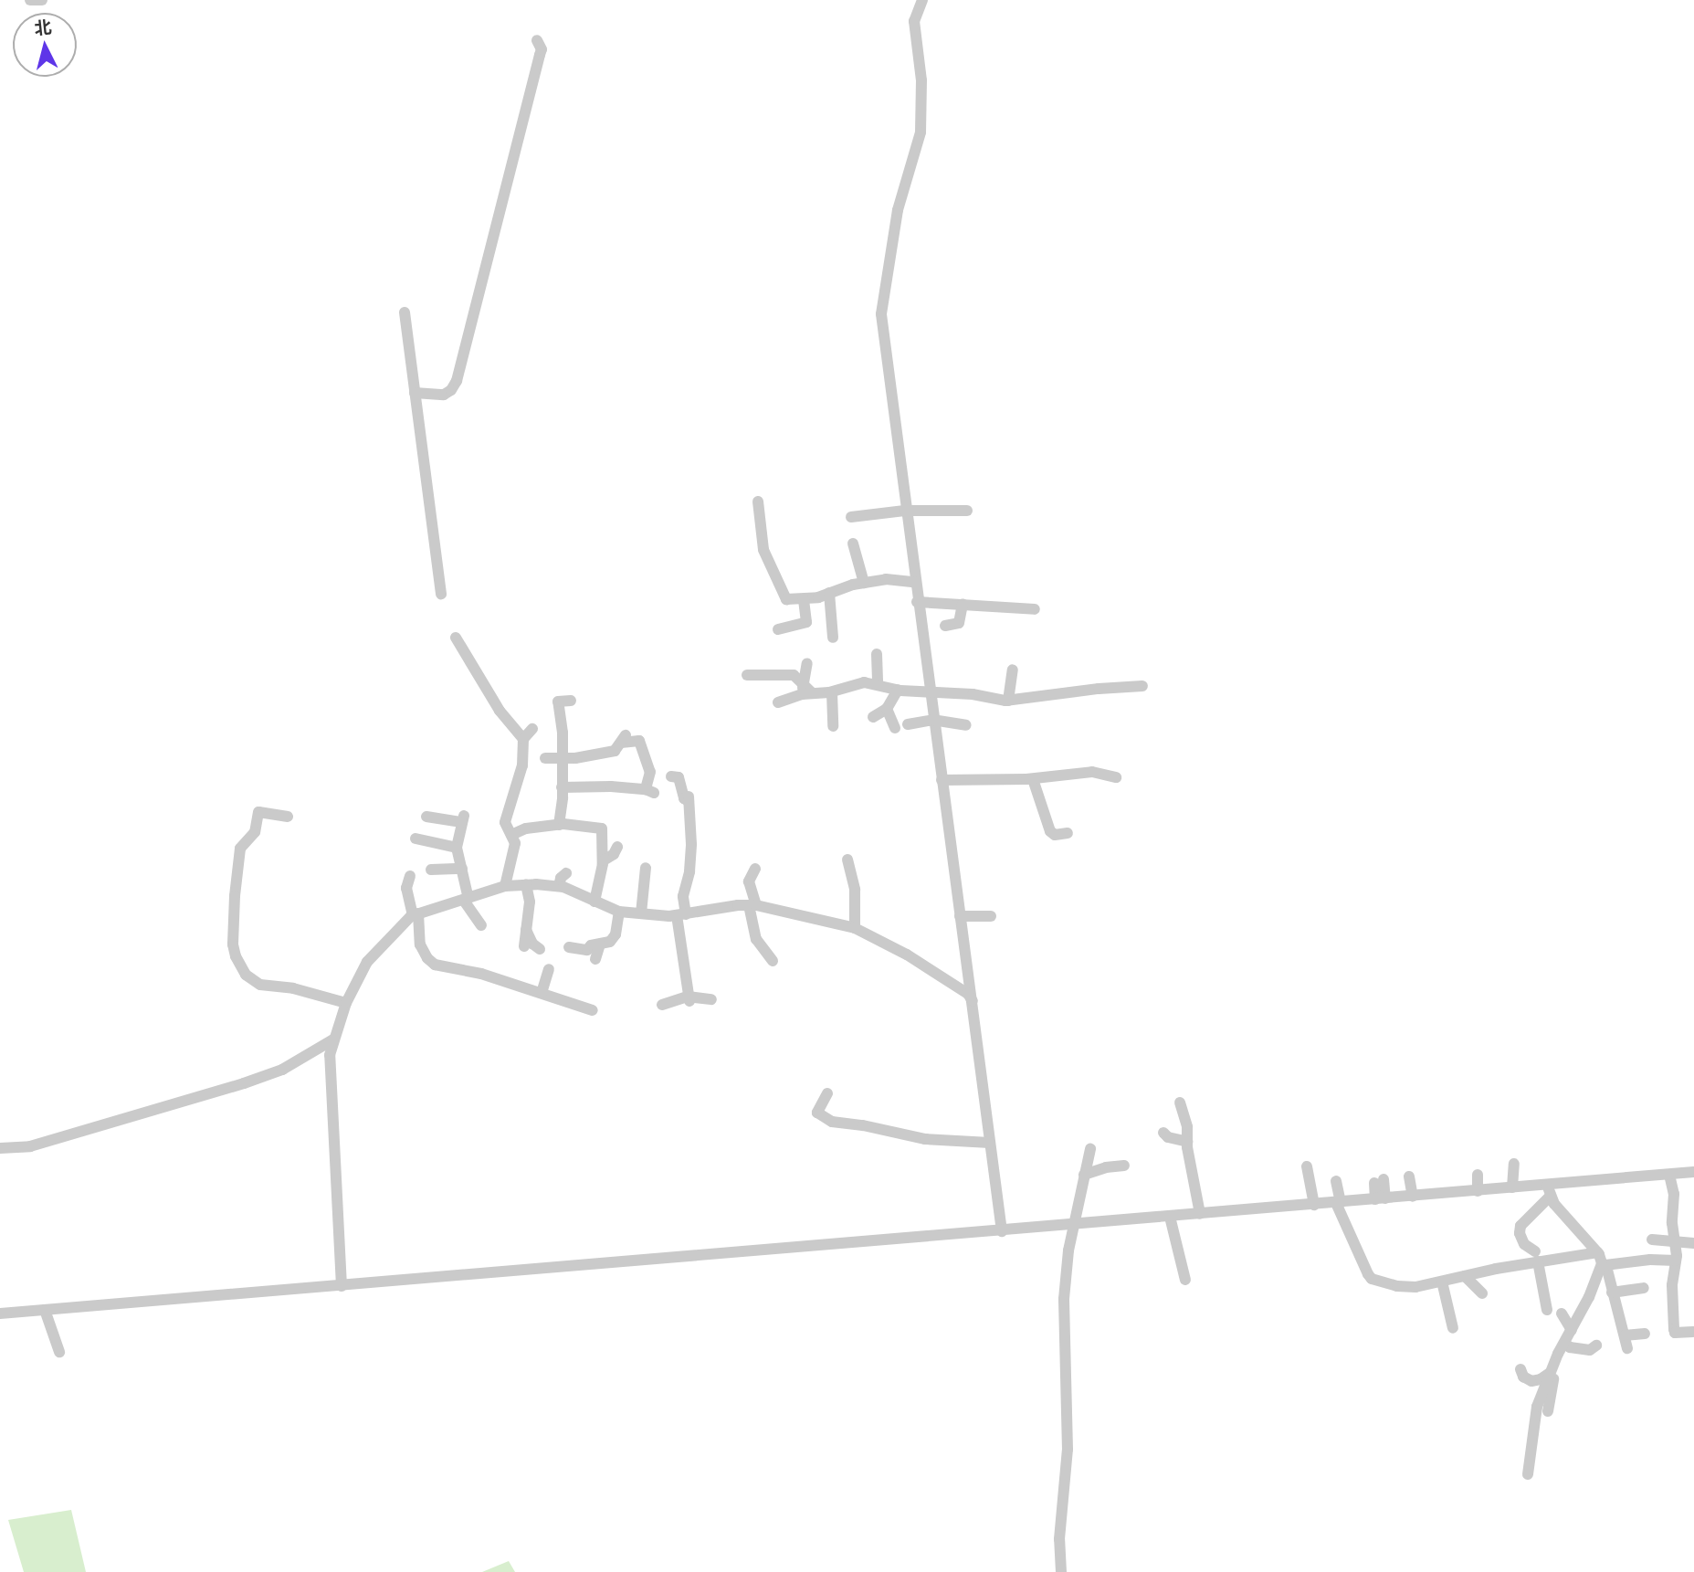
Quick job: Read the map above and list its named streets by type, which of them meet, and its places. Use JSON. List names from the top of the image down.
{
  "north": "top"
}
